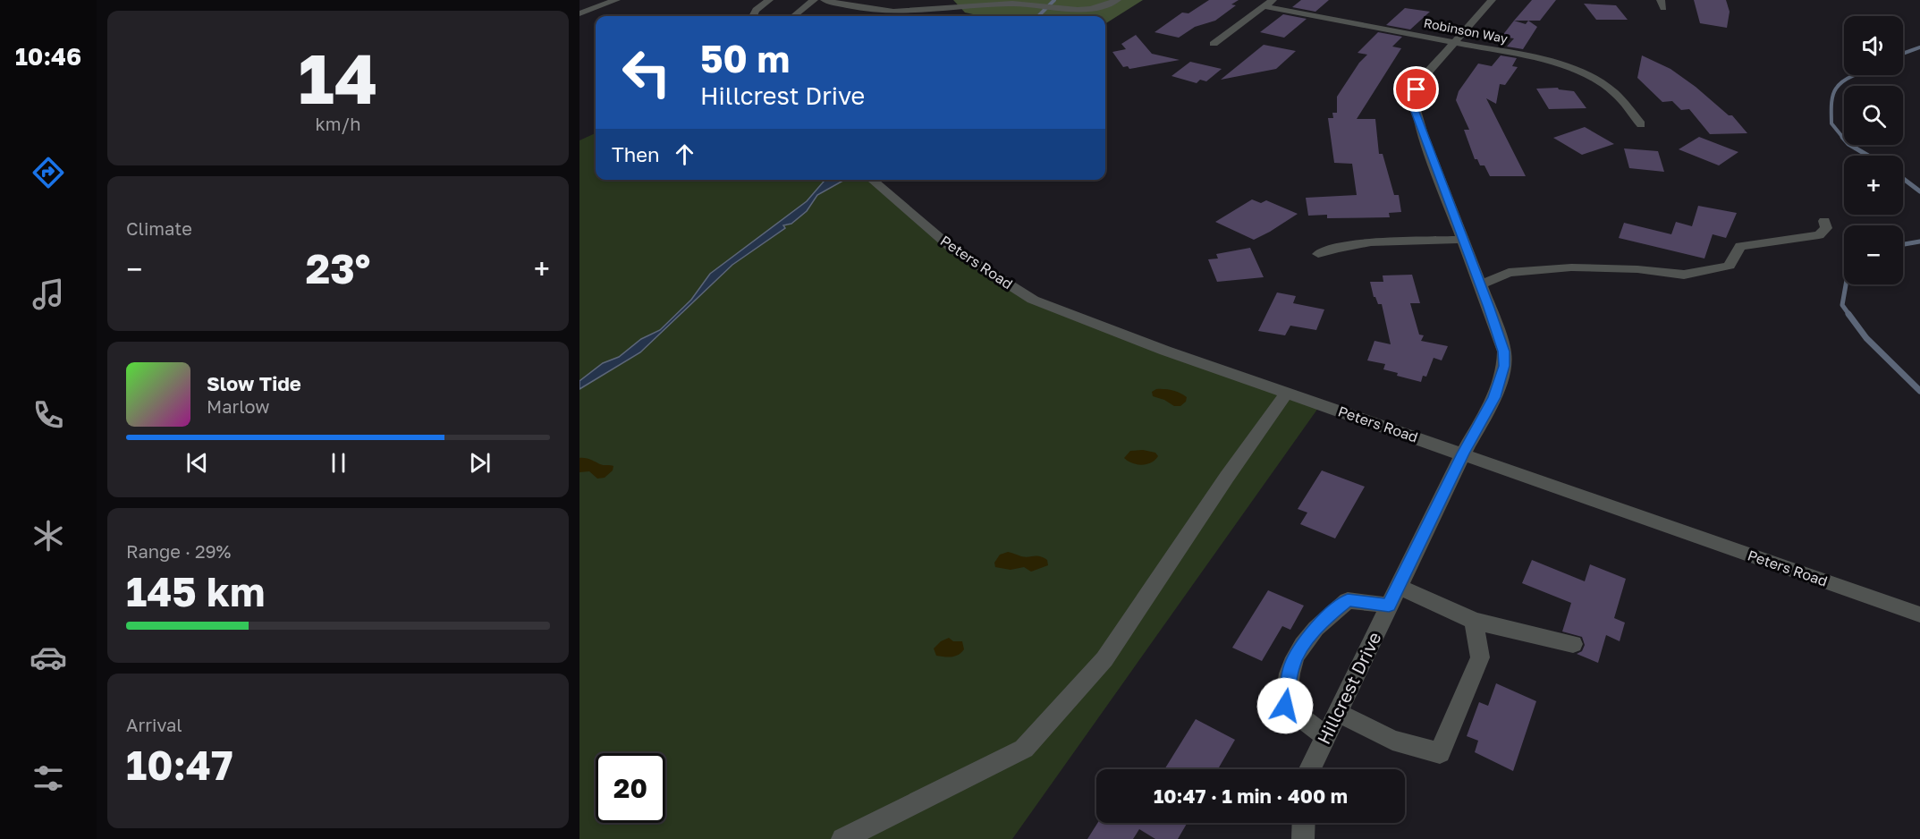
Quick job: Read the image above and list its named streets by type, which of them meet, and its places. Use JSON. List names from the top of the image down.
{
  "streets": {
    "street": ["Robinson Way", "Peters Road", "Hillcrest Drive"]
  },
  "crossings": [
    ["Robinson Way", "Hillcrest Drive"],
    ["Peters Road", "Hillcrest Drive"]
  ],
  "page": {
    "tabs": "10:46",
    "tile": [
      ["14", "km/h"],
      "Climate",
      ["Range · 29%", "145 km"],
      ["Arrival", "10:47"]
    ],
    "map_buttons": ["+", "−"],
    "turn": ["50 m", "Hillcrest Drive"],
    "then": "Then",
    "heat": ["−", "23°", "+"],
    "song": ["Slow Tide", "Marlow"],
    "limit": "20",
    "trip": "10:47 · 1 min · 400 m"
  }
}
